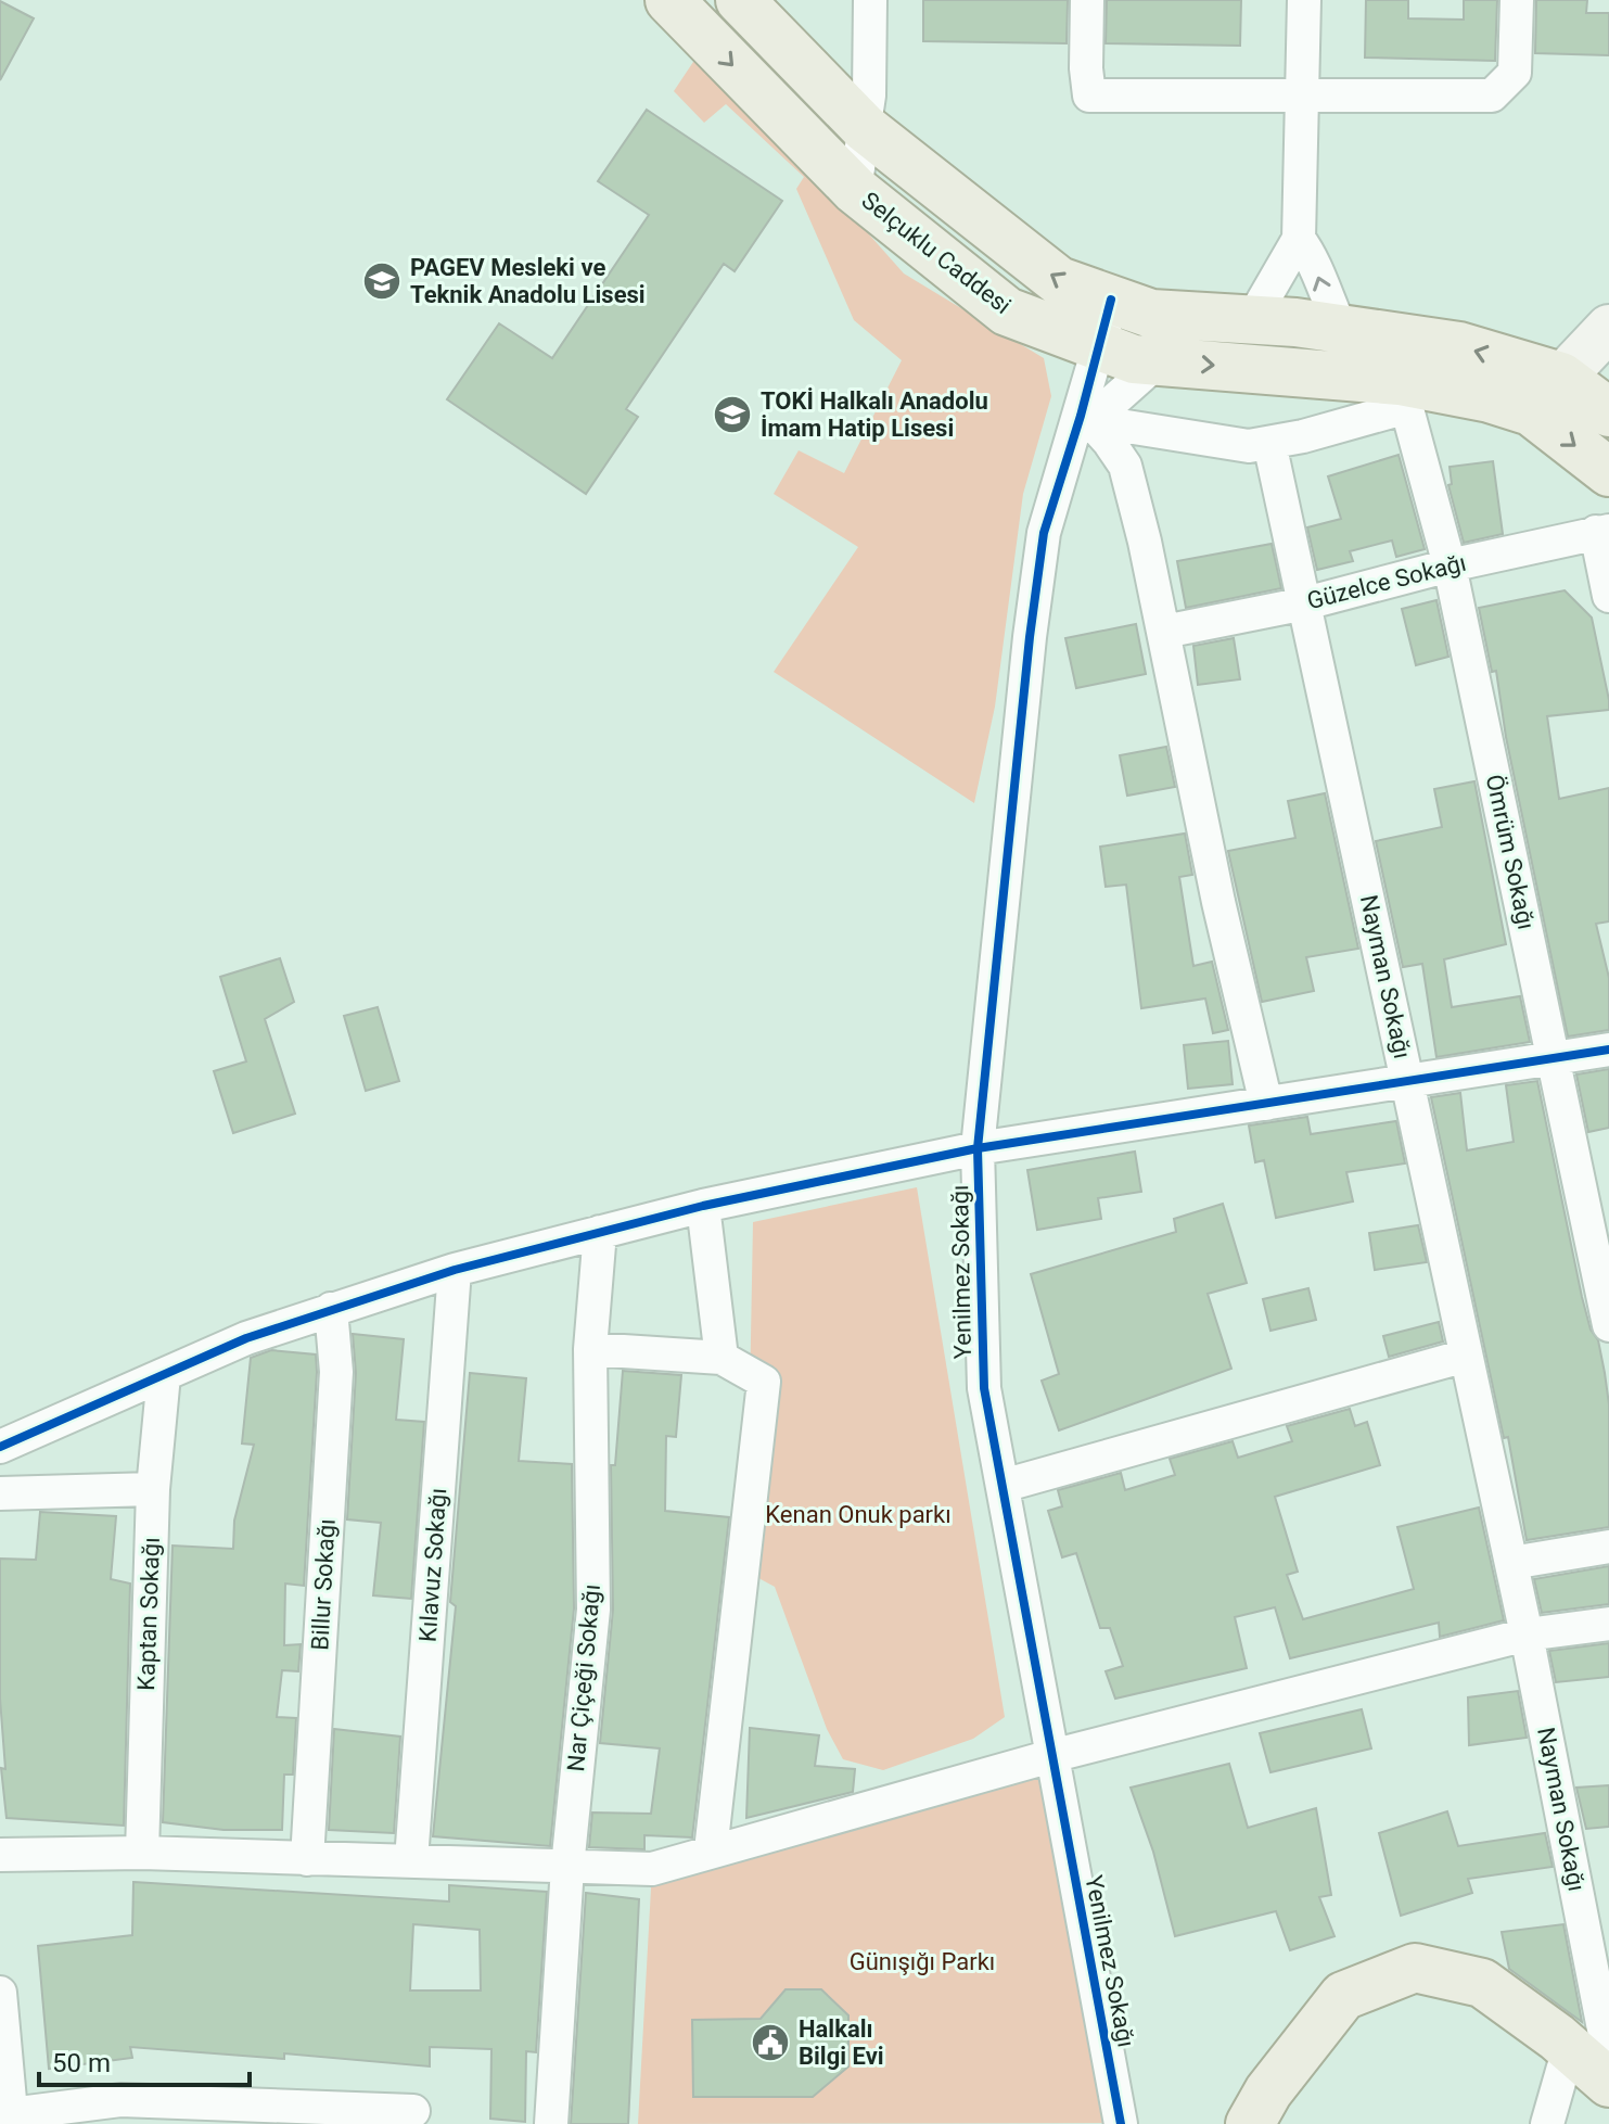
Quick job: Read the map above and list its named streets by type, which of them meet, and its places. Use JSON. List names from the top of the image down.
{
  "streets": {
    "main road": ["Selçuklu Caddesi"],
    "street": [
      "Güzelce Sokağı",
      "Ömrüm Sokağı",
      "Nayman Sokağı",
      "Yenilmez Sokağı",
      "Kılavuz Sokağı",
      "Billur Sokağı",
      "Kaptan Sokağı",
      "Nar Çiçeği Sokağı"
    ]
  },
  "crossings": [
    ["Selçuklu Caddesi", "Ömrüm Sokağı"],
    ["Selçuklu Caddesi", "Yenilmez Sokağı"],
    ["Güzelce Sokağı", "Ömrüm Sokağı"],
    ["Güzelce Sokağı", "Nayman Sokağı"]
  ],
  "parks": ["Kenan Onuk parkı", "Günışığı Parkı"],
  "places": {
    "school or university": ["PAGEV Mesleki ve Teknik Anadolu Lisesi", "TOKİ Halkalı Anadolu İmam Hatip Lisesi"],
    "public building": ["Halkalı Bilgi Evi"]
  },
  "scale_bar": "50 m"
}
